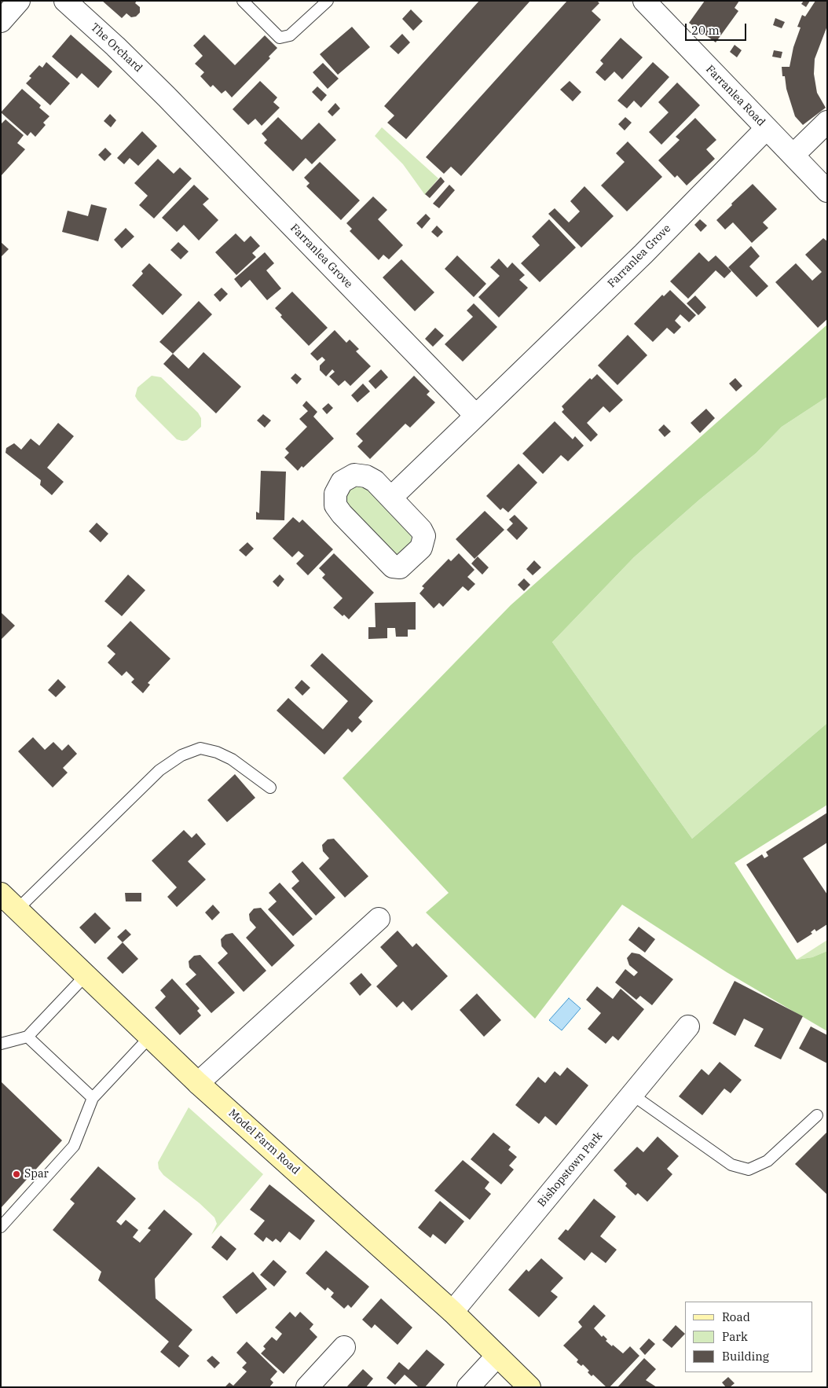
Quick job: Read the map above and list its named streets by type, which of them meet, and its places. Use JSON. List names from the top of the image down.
{
  "streets": {
    "main road": ["Model Farm Road"],
    "street": [
      "The Orchard",
      "Farranlea Road",
      "Farranlea Grove",
      "Bishopstown Park"
    ]
  },
  "crossings": [
    ["The Orchard", "Farranlea Grove"],
    ["Farranlea Road", "Farranlea Grove"],
    ["Model Farm Road", "Bishopstown Park"]
  ],
  "places": ["Spar"],
  "legend": ["Road", "Park", "Building"],
  "scale_bar": "20 m"
}
